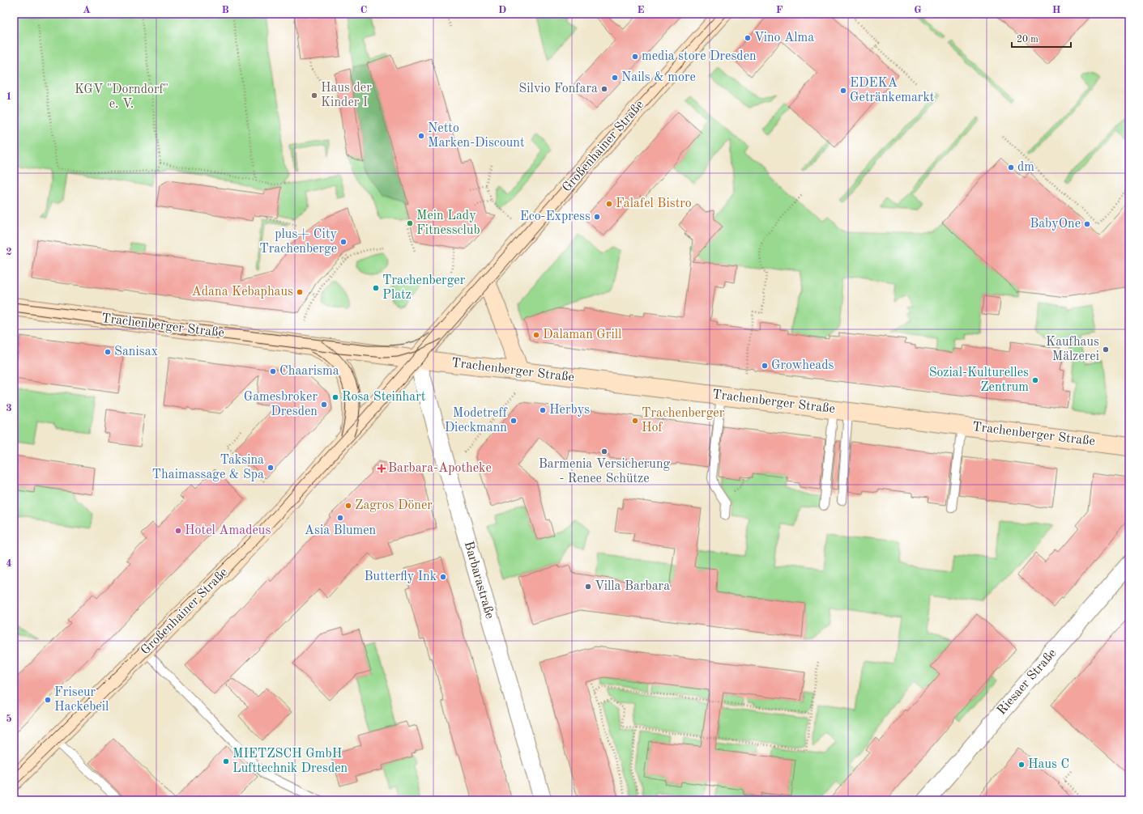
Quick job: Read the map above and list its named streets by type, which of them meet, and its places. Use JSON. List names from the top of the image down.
{
  "streets": {
    "street": [
      "Großenhainer Straße",
      "Trachenberger Straße",
      "Barbarastraße",
      "Riesaer Straße"
    ]
  },
  "crossings": [
    ["Trachenberger Straße", "Barbarastraße"]
  ],
  "parks": ["KGV \"Dorndorf\" e. V."],
  "places": {
    "other": [
      "Vino Alma",
      "media store Dresden",
      "Nails & more",
      "Silvio Fonfara",
      "EDEKA Getränkemarkt",
      "Haus der Kinder I",
      "Netto Marken-Discount",
      "dm",
      "Falafel Bistro",
      "Eco-Express",
      "Mein Lady Fitnessclub",
      "BabyOne",
      "plus+ City Trachenberge",
      "Trachenberger Platz",
      "Adana Kebaphaus",
      "Dalaman Grill",
      "Kaufhaus Mälzerei",
      "Sanisax",
      "Growheads",
      "Chaarisma",
      "Sozial-Kulturelles Zentrum",
      "Rosa Steinhart",
      "Gamesbroker Dresden",
      "Herbys",
      "Modetreff Dieckmann",
      "Trachenberger Hof",
      "Barmenia Versicherung - Renee Schütze",
      "Taksina Thaimassage & Spa",
      "Zagros Döner",
      "Asia Blumen",
      "Hotel Amadeus",
      "Butterfly Ink",
      "Villa Barbara",
      "Friseur Hackebeil",
      "MIETZSCH GmbH Lufttechnik Dresden",
      "Haus C"
    ],
    "health": ["Barbara-Apotheke"]
  },
  "scale_bar": "20 m",
  "grid": {
    "columns": [
      "A",
      "B",
      "C",
      "D",
      "E",
      "F",
      "G",
      "H"
    ],
    "rows": [
      "1",
      "2",
      "3",
      "4",
      "5"
    ]
  }
}
